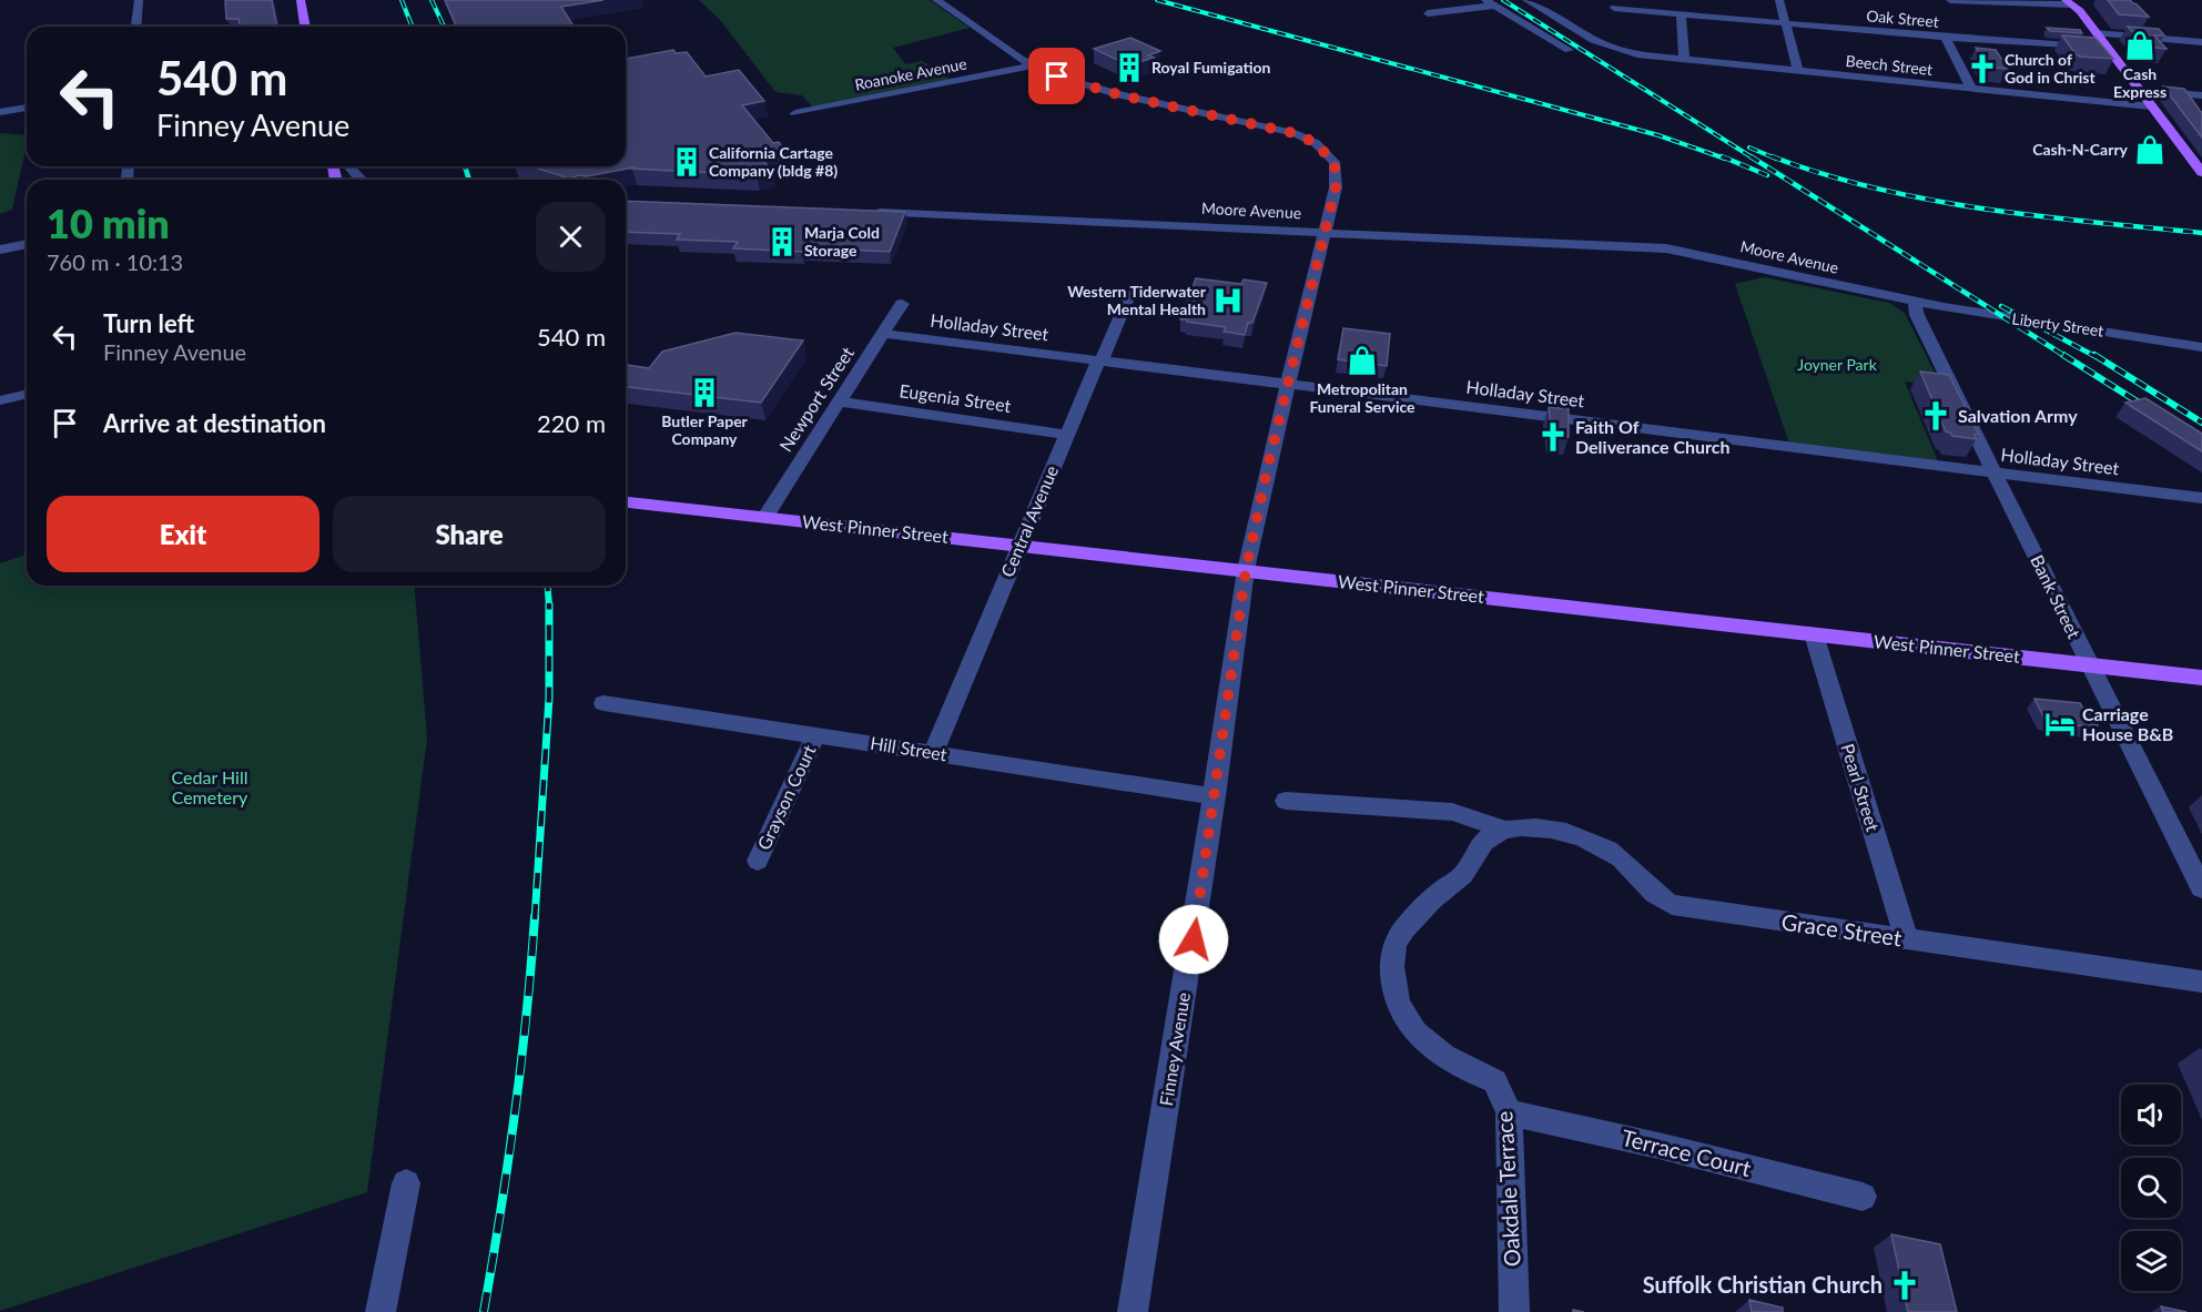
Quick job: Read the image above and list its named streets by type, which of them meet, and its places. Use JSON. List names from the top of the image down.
{
  "streets": {
    "main road": ["West Pinner Street"],
    "street": [
      "Oak Street",
      "Beech Street",
      "Roanoke Avenue",
      "Moore Avenue",
      "Liberty Street",
      "Holladay Street",
      "Eugenia Street",
      "Newport Street",
      "Central Avenue",
      "Bank Street",
      "Hill Street",
      "Pearl Street",
      "Grayson Court",
      "Grace Street",
      "Finney Avenue",
      "Terrace Court",
      "Oakdale Terrace"
    ]
  },
  "crossings": [
    ["Roanoke Avenue", "Finney Avenue"],
    ["Moore Avenue", "Liberty Street"],
    ["Moore Avenue", "Bank Street"],
    ["Moore Avenue", "Finney Avenue"],
    ["Liberty Street", "Bank Street"],
    ["Holladay Street", "Newport Street"],
    ["Holladay Street", "Central Avenue"],
    ["Holladay Street", "Bank Street"],
    ["Holladay Street", "Finney Avenue"],
    ["Eugenia Street", "Newport Street"],
    ["Eugenia Street", "Central Avenue"],
    ["Newport Street", "West Pinner Street"],
    ["Central Avenue", "West Pinner Street"],
    ["Central Avenue", "Hill Street"],
    ["West Pinner Street", "Bank Street"],
    ["West Pinner Street", "Pearl Street"],
    ["West Pinner Street", "Finney Avenue"],
    ["Hill Street", "Grayson Court"],
    ["Hill Street", "Finney Avenue"],
    ["Pearl Street", "Grace Street"],
    ["Grace Street", "Oakdale Terrace"],
    ["Terrace Court", "Oakdale Terrace"]
  ],
  "parks": ["Joyner Park", "Cedar Hill Cemetery"],
  "places": {
    "shop": ["Cash Express", "Cash-N-Carry", "Metropolitan Funeral Service"],
    "building": [
      "Royal Fumigation",
      "California Cartage Company (bldg #8)",
      "Marja Cold Storage",
      "Butler Paper Company"
    ],
    "church": [
      "Church of God in Christ",
      "Salvation Army",
      "Faith Of Deliverance Church",
      "Suffolk Christian Church"
    ],
    "hospital": ["Western Tiderwater Mental Health"],
    "hotel": ["Carriage House B&B"]
  },
  "page": {
    "turn": ["540 m", "Finney Avenue"],
    "heading": ["10 min", "760 m · 10:13"],
    "list": [
      {
        "name": "Turn left",
        "note": "Finney Avenue",
        "value": "540 m"
      },
      {
        "name": "Arrive at destination",
        "value": "220 m"
      }
    ],
    "buttons": ["Exit", "Share"]
  }
}
